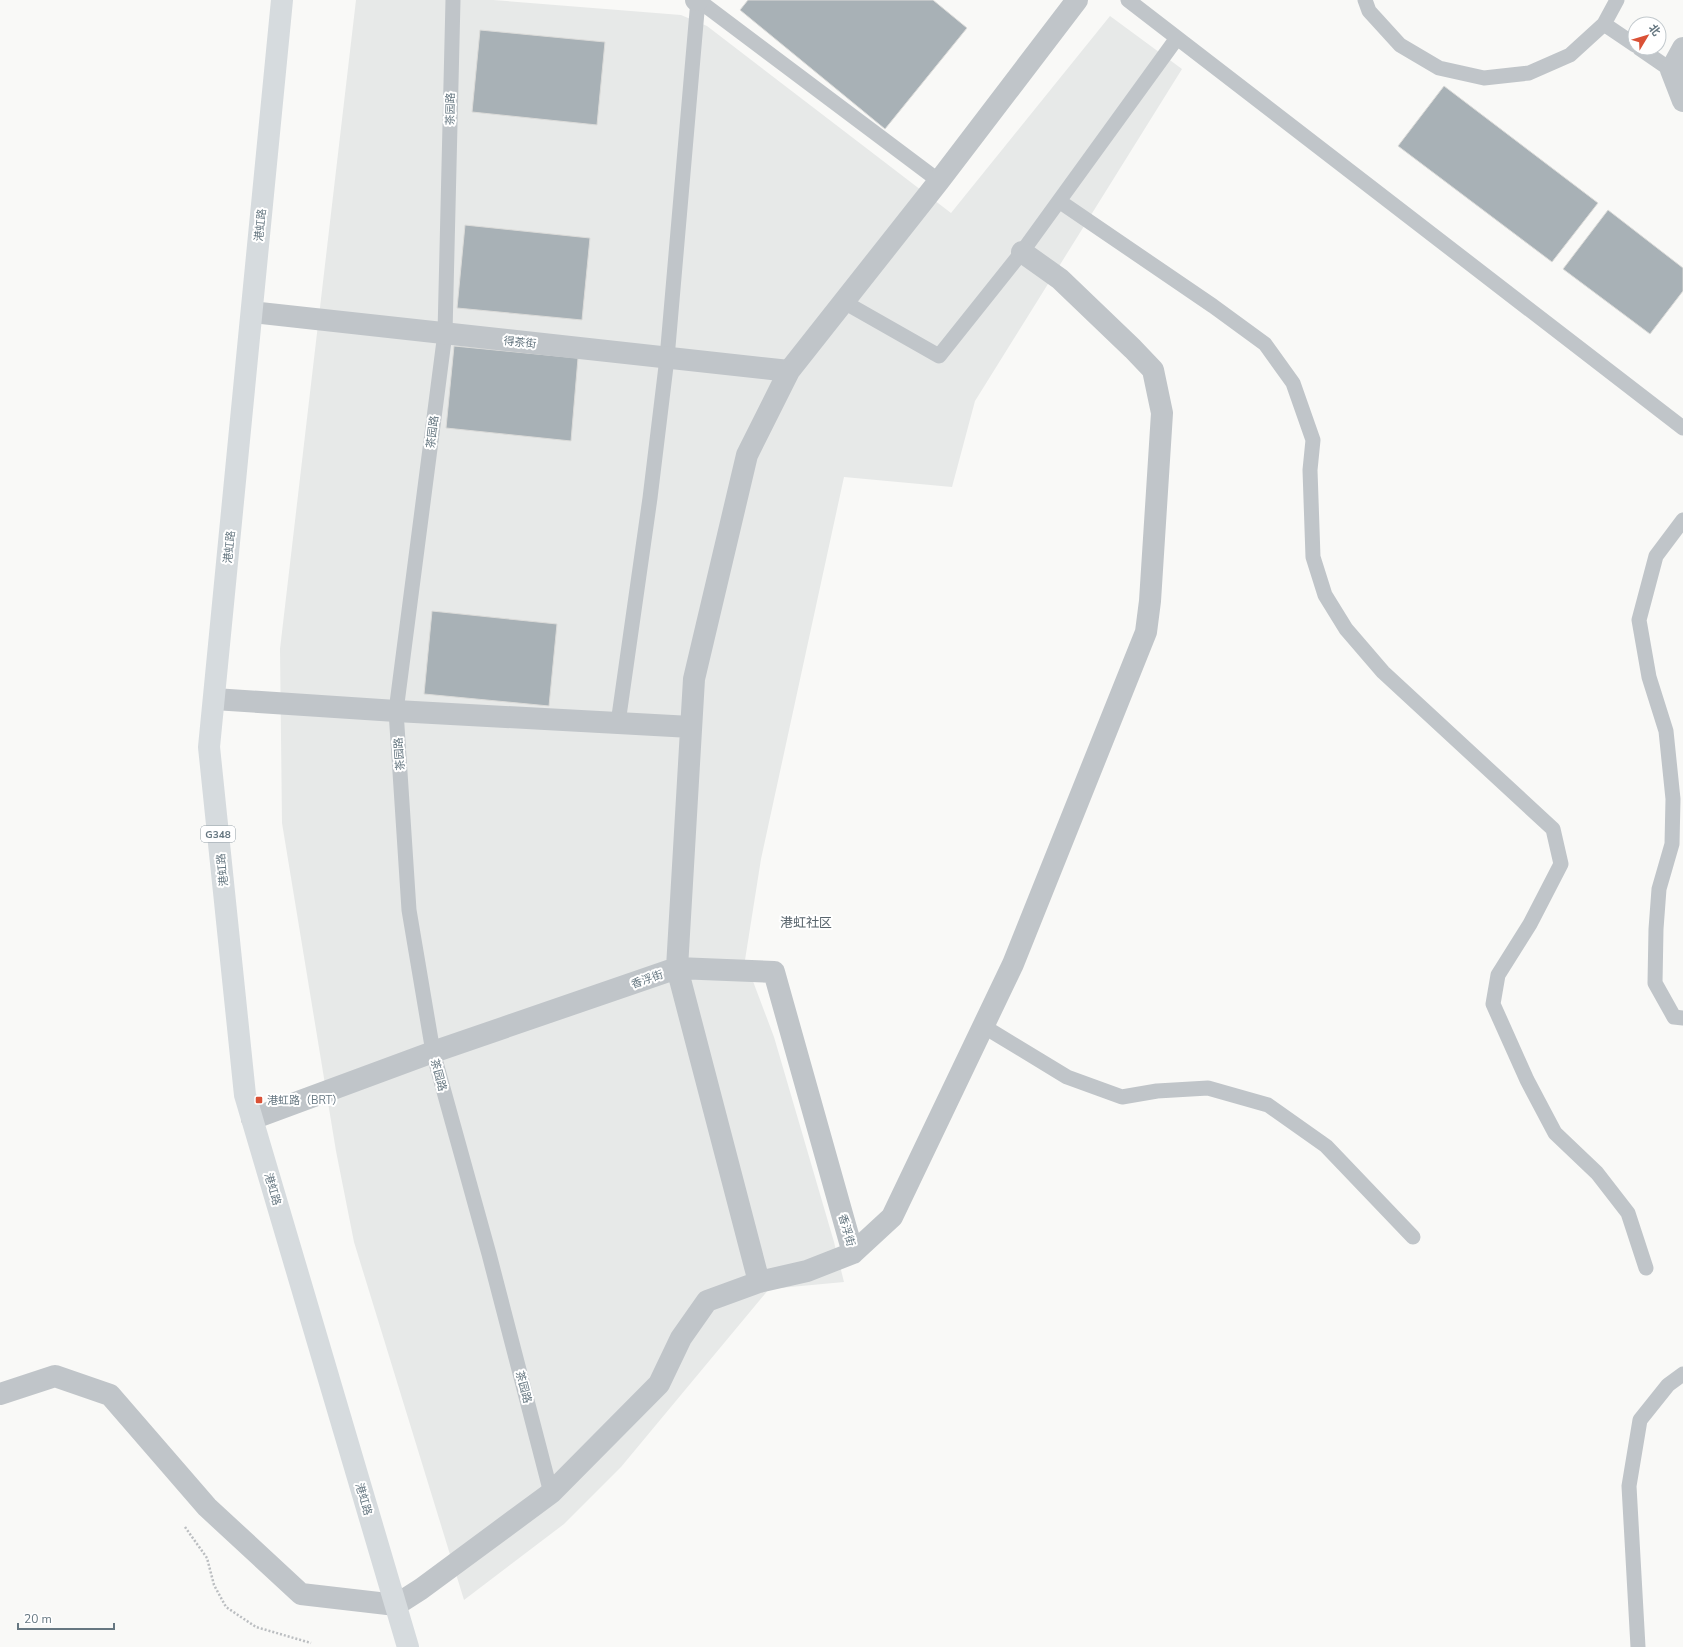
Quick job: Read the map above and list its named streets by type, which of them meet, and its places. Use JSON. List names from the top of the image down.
{
  "streets": {
    "highway": ["港虹路", "G348"],
    "street": ["得茶街", "香浮街"],
    "lane": ["茶园路"]
  },
  "crossings": [
    ["茶园路", "得茶街"],
    ["茶园路", "香浮街"],
    ["港虹路", "得茶街"],
    ["港虹路", "香浮街"]
  ],
  "districts": ["港虹社区"],
  "places": {
    "transit": ["港虹路（BRT）"]
  },
  "scale_bar": "20 m",
  "north": "top right"
}
